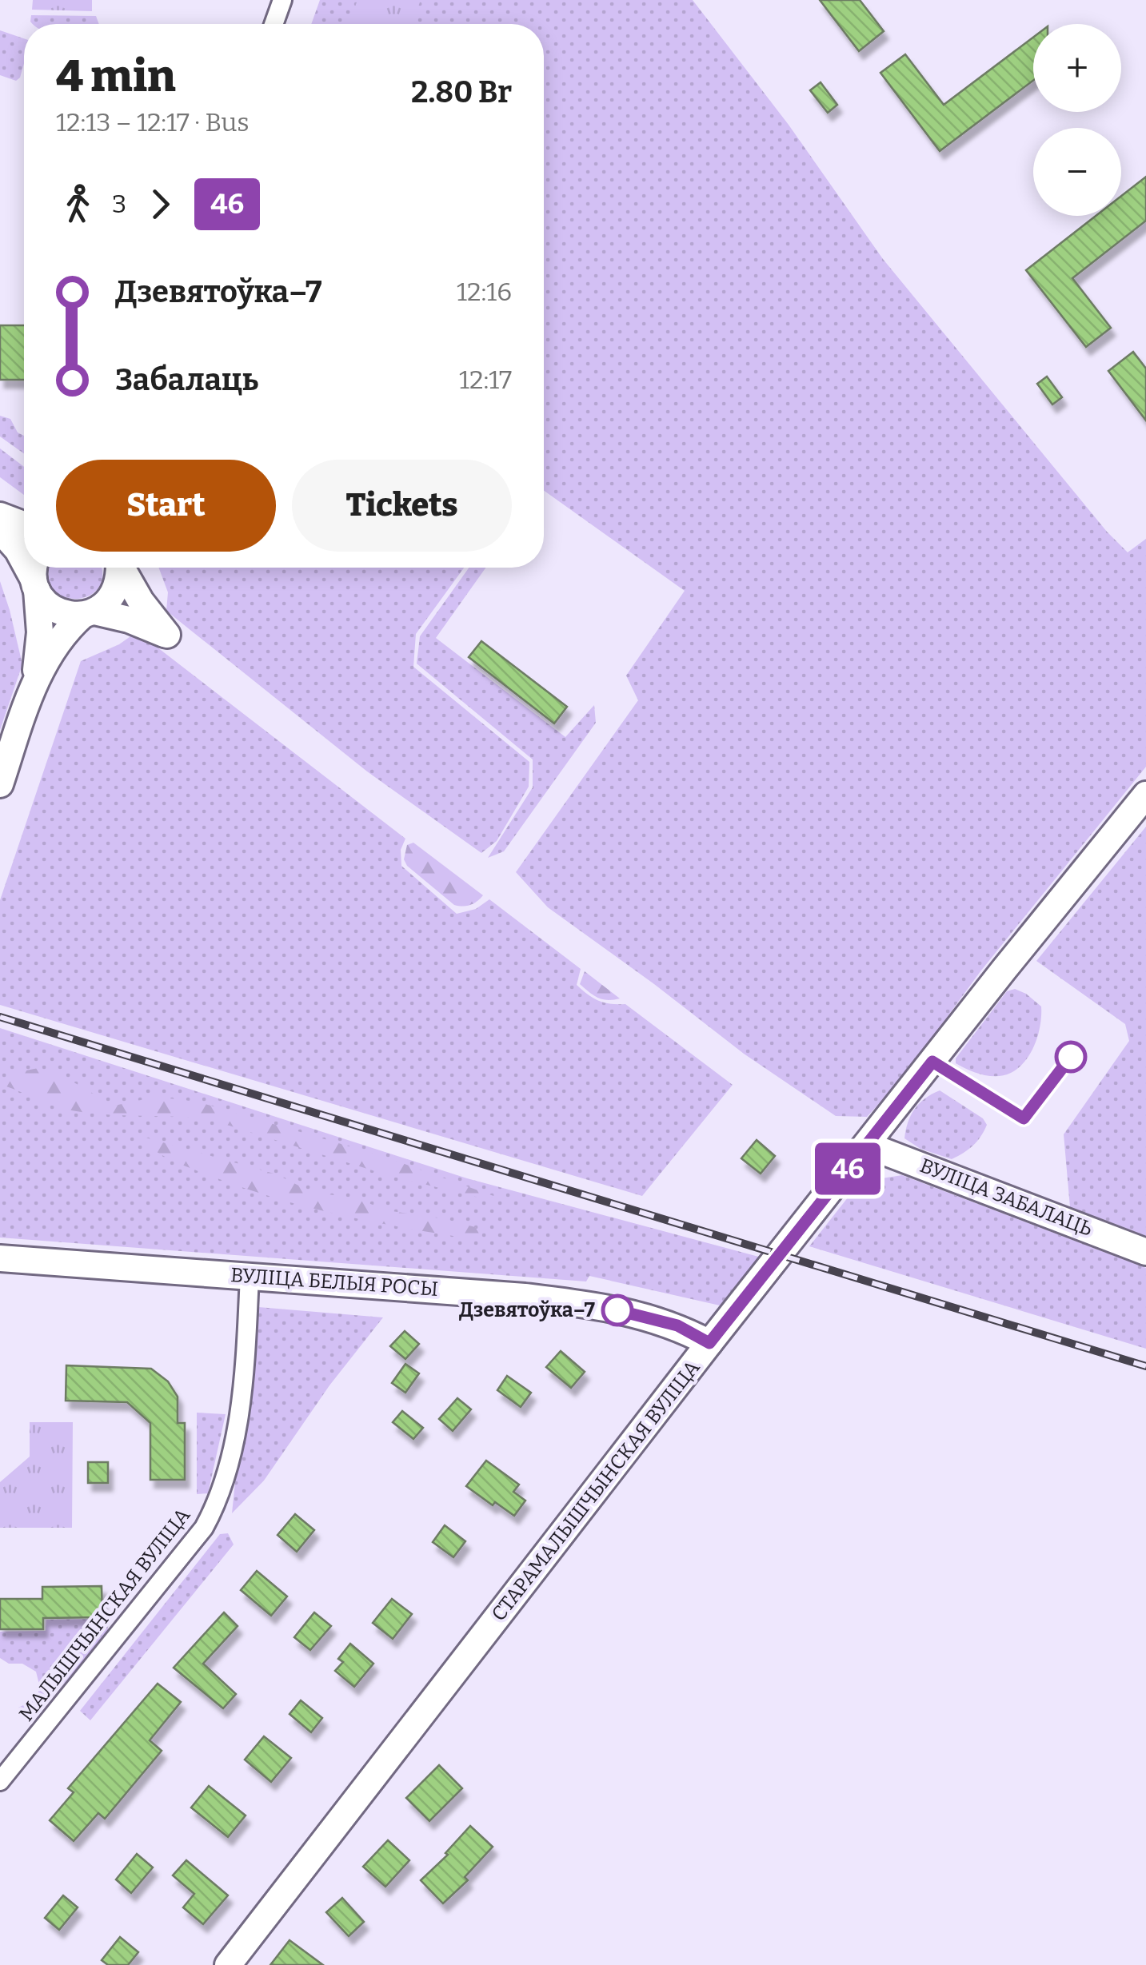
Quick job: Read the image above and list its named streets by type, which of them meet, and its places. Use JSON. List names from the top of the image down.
{
  "streets": {
    "main road": ["ВУЛІЦА ЗАБАЛАЦЬ", "ВУЛІЦА БЕЛЫЯ РОСЫ", "СТАРАМАЛЫШЧЫНСКАЯ ВУЛІЦА"],
    "street": ["МАЛЫШЧЫНСКАЯ ВУЛІЦА"]
  },
  "crossings": [
    ["ВУЛІЦА ЗАБАЛАЦЬ", "СТАРАМАЛЫШЧЫНСКАЯ ВУЛІЦА"],
    ["ВУЛІЦА БЕЛЫЯ РОСЫ", "СТАРАМАЛЫШЧЫНСКАЯ ВУЛІЦА"],
    ["ВУЛІЦА БЕЛЫЯ РОСЫ", "МАЛЫШЧЫНСКАЯ ВУЛІЦА"]
  ],
  "places": ["Дзевятоўка–7"],
  "lines": ["bus line 46"],
  "page": {
    "on_map": "46",
    "map_buttons": ["+", "−"],
    "heading": ["4 min", "12:13 – 12:17 · Bus", "2.80 Br"],
    "legs": ["3", "46"],
    "list": [
      {
        "name": "Дзевятоўка–7",
        "value": "12:16"
      },
      {
        "name": "Забалаць",
        "value": "12:17"
      }
    ],
    "buttons": ["Start", "Tickets"]
  }
}
